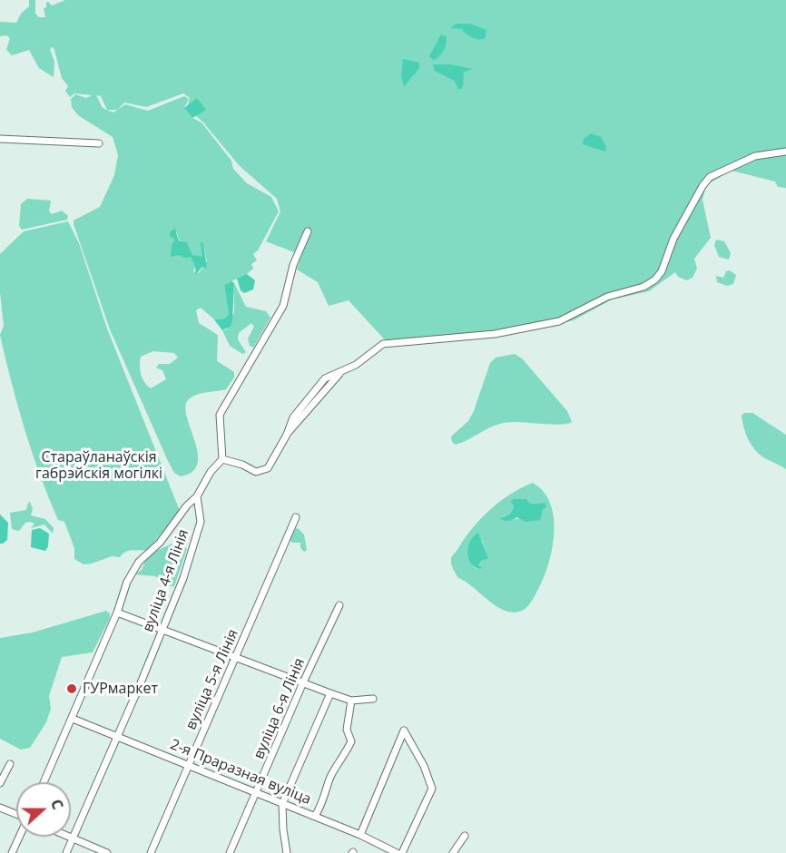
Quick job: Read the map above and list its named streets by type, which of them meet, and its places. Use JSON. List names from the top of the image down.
{
  "streets": {
    "street": [
      "вуліца 4-я Лінія",
      "вуліца 5-я Лінія",
      "вуліца 6-я Лінія",
      "2-я Праразная вуліца"
    ]
  },
  "crossings": [
    ["вуліца 4-я Лінія", "2-я Праразная вуліца"],
    ["вуліца 5-я Лінія", "2-я Праразная вуліца"],
    ["вуліца 6-я Лінія", "2-я Праразная вуліца"]
  ],
  "parks": ["Стараўланаўскія габрэйскія могілкі"],
  "places": ["ГУРмаркет"],
  "north": "right"
}
